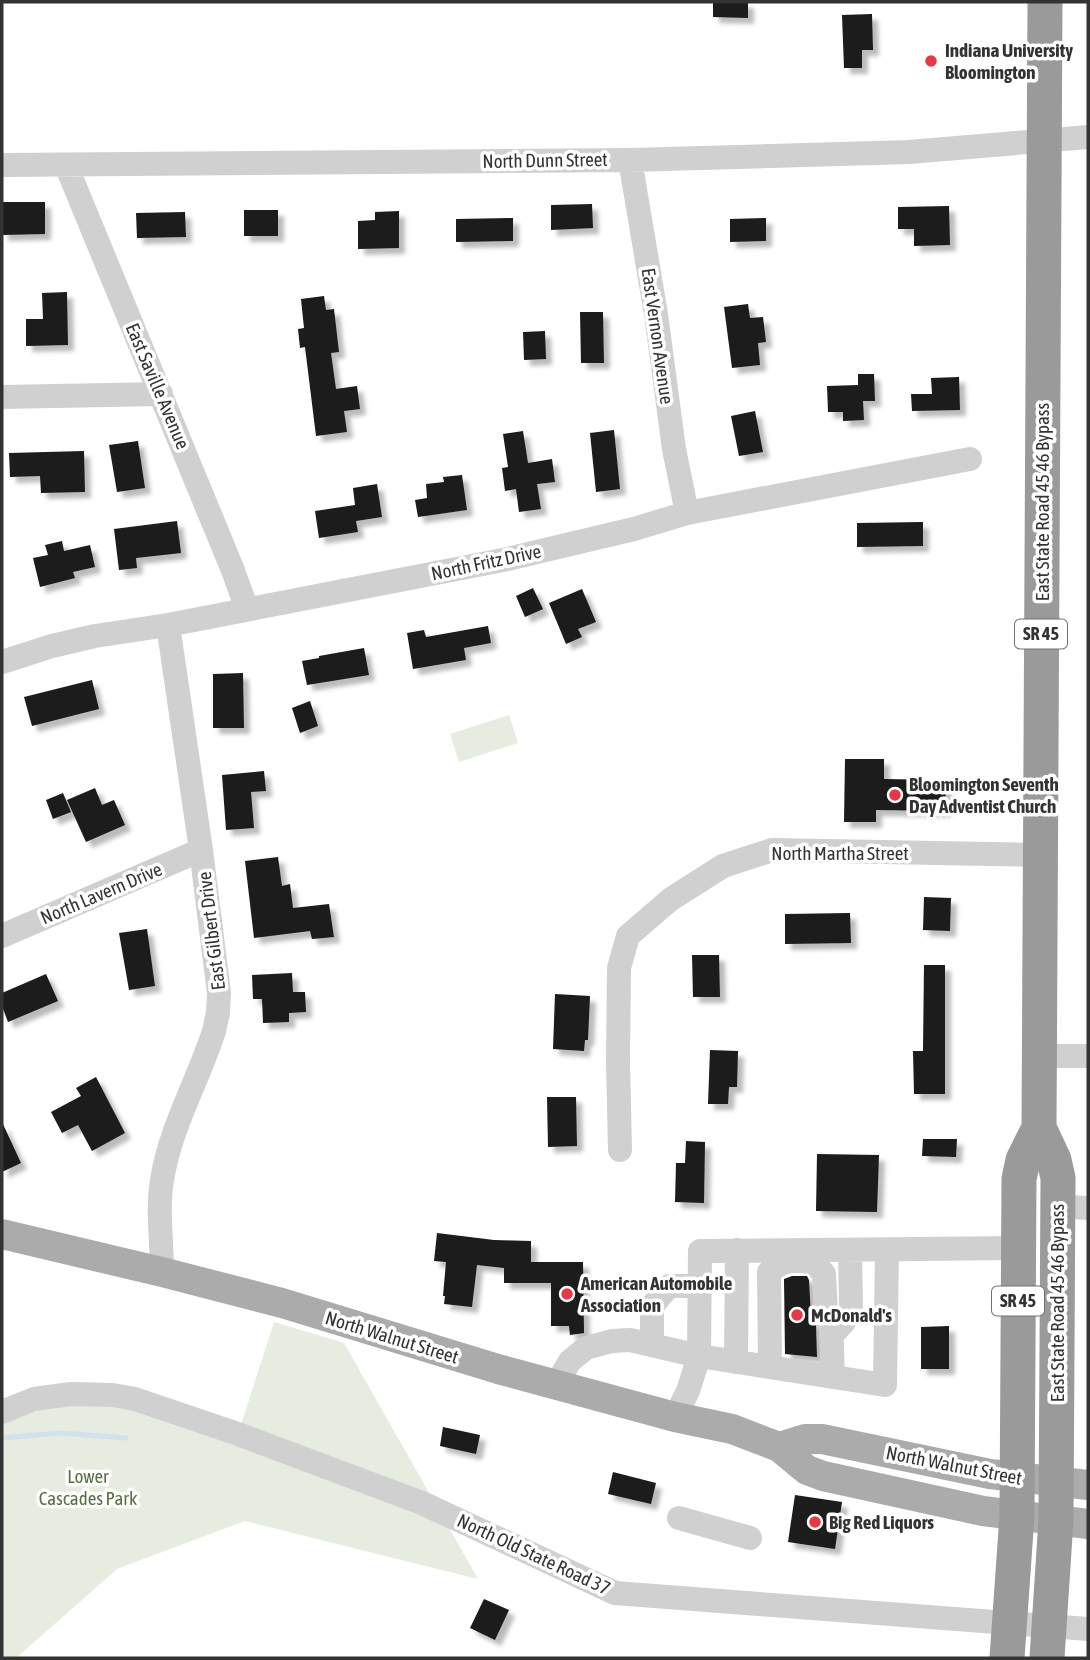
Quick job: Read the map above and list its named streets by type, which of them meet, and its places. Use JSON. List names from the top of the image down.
{
  "streets": {
    "highway": ["East State Road 45 46 Bypass", "SR 45"],
    "main road": ["North Walnut Street"],
    "street": [
      "North Dunn Street",
      "East Vernon Avenue",
      "East Saville Avenue",
      "North Fritz Drive",
      "North Martha Street",
      "North Lavern Drive",
      "East Gilbert Drive",
      "North Old State Road 37"
    ]
  },
  "crossings": [
    ["North Dunn Street", "East Vernon Avenue"],
    ["North Dunn Street", "East Saville Avenue"],
    ["North Dunn Street", "East State Road 45 46 Bypass"],
    ["East Vernon Avenue", "North Fritz Drive"],
    ["East Saville Avenue", "North Fritz Drive"],
    ["East State Road 45 46 Bypass", "SR 45"],
    ["East State Road 45 46 Bypass", "North Martha Street"],
    ["East State Road 45 46 Bypass", "North Walnut Street"],
    ["North Fritz Drive", "East Gilbert Drive"],
    ["SR 45", "North Walnut Street"],
    ["North Lavern Drive", "East Gilbert Drive"],
    ["East Gilbert Drive", "North Walnut Street"]
  ],
  "parks": ["Lower Cascades Park"],
  "places": [
    "Indiana University Bloomington",
    "Bloomington Seventh Day Adventist Church",
    "American Automobile Association",
    "McDonald's",
    "Big Red Liquors"
  ]
}
